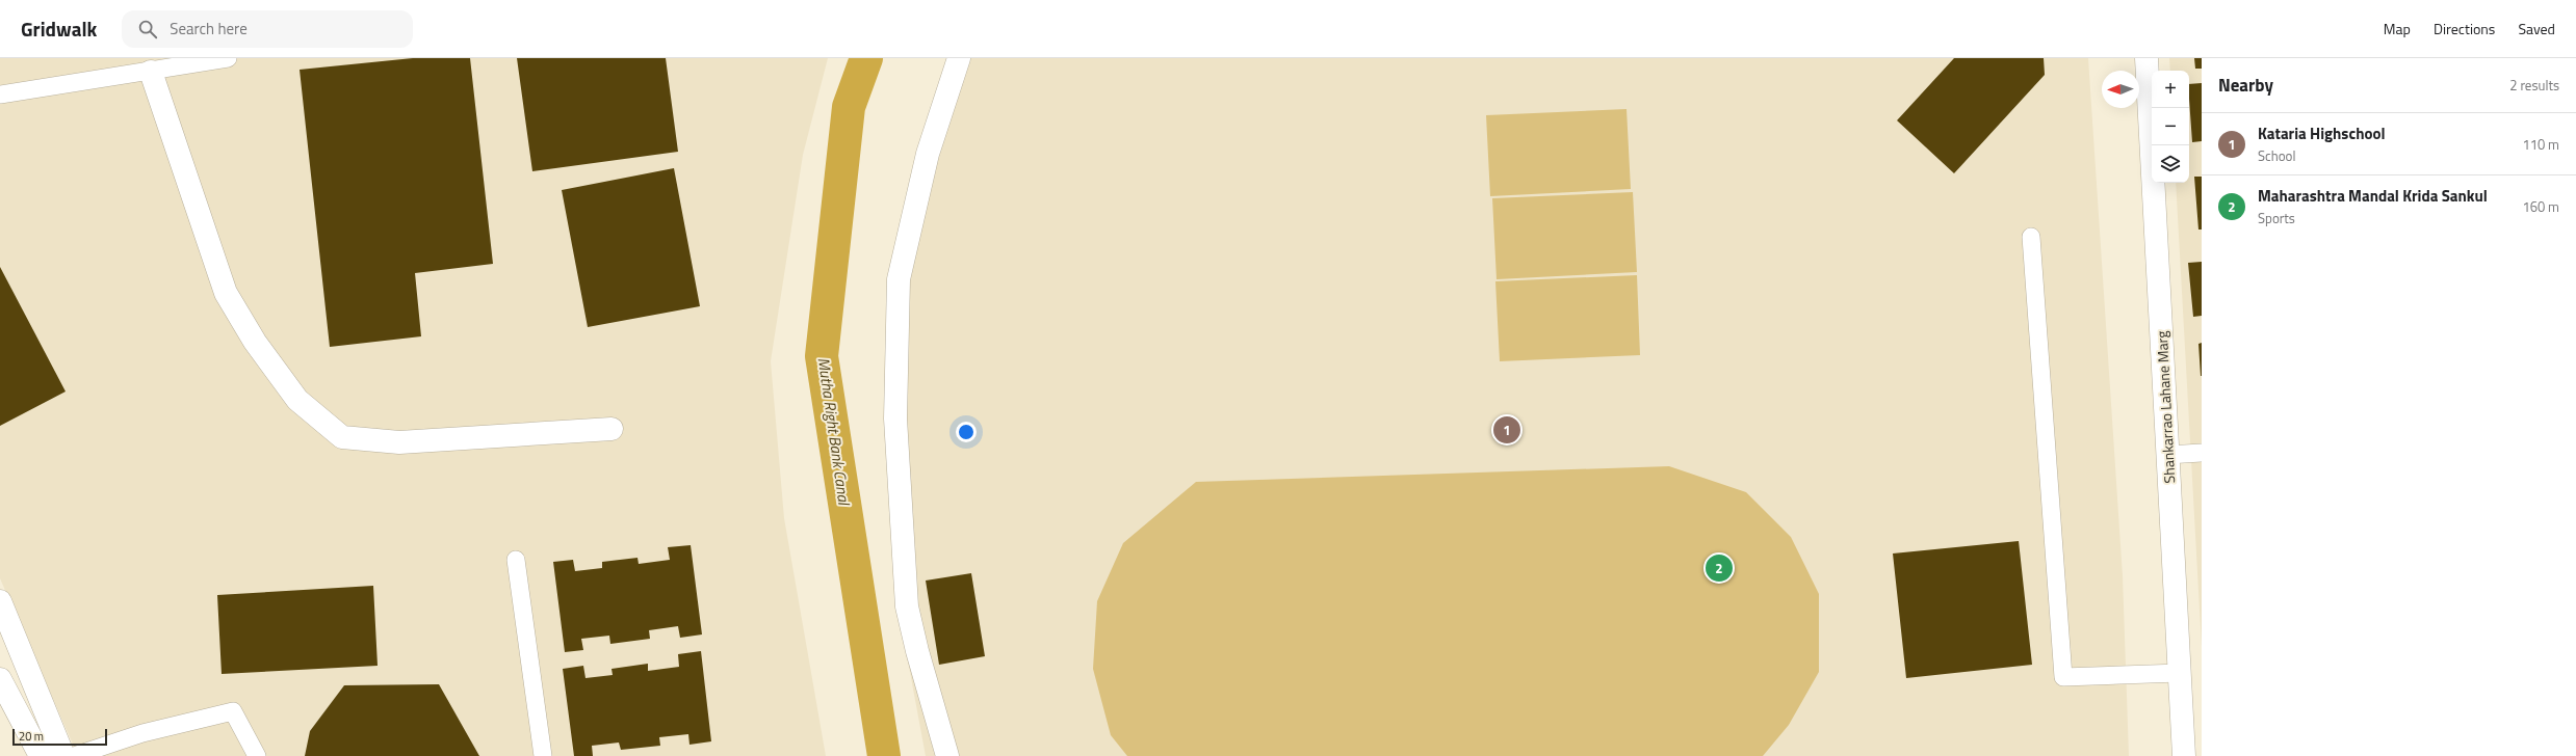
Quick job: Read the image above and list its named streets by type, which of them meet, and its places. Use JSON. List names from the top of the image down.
{
  "streets": {
    "main road": ["Shankarrao Lahane Marg"]
  },
  "water": ["Mutha Right Bank Canal"],
  "scale_bar": "20 m",
  "north": "left",
  "page": {
    "header": "Gridwalk",
    "search": "Search here",
    "nav": ["Map", "Directions", "Saved"],
    "heading": ["Nearby", "2 results"],
    "map_buttons": ["+", "−"],
    "list": [
      {
        "mark": "1",
        "name": "Kataria Highschool",
        "note": "School",
        "value": "110 m"
      },
      {
        "mark": "2",
        "name": "Maharashtra Mandal Krida Sankul",
        "note": "Sports",
        "value": "160 m"
      }
    ],
    "pins": ["1", "2"],
    "scale": "20 m"
  }
}
